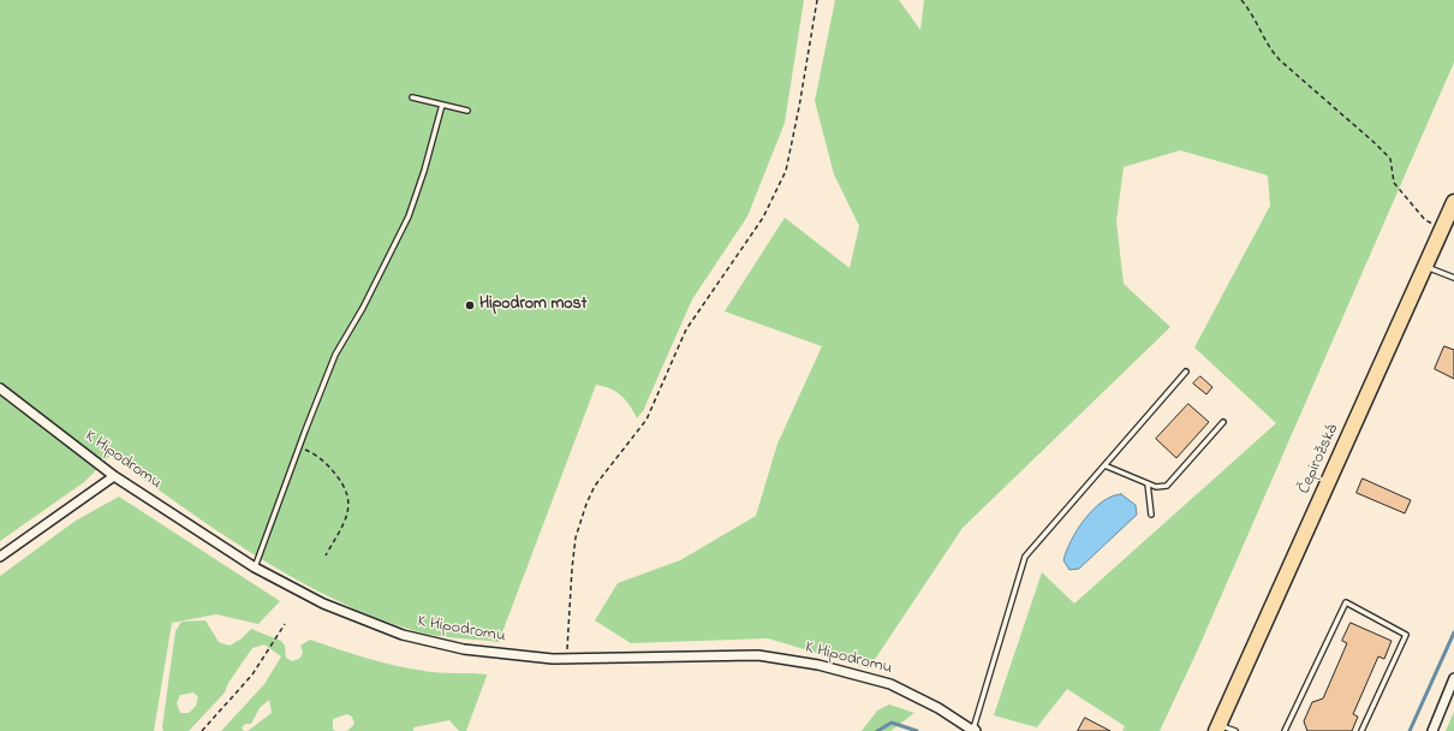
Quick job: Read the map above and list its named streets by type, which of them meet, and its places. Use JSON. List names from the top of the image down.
{
  "streets": {
    "main road": ["Čepirožská"],
    "street": ["K Hipodromu"]
  },
  "places": ["Hipodrom most"]
}
